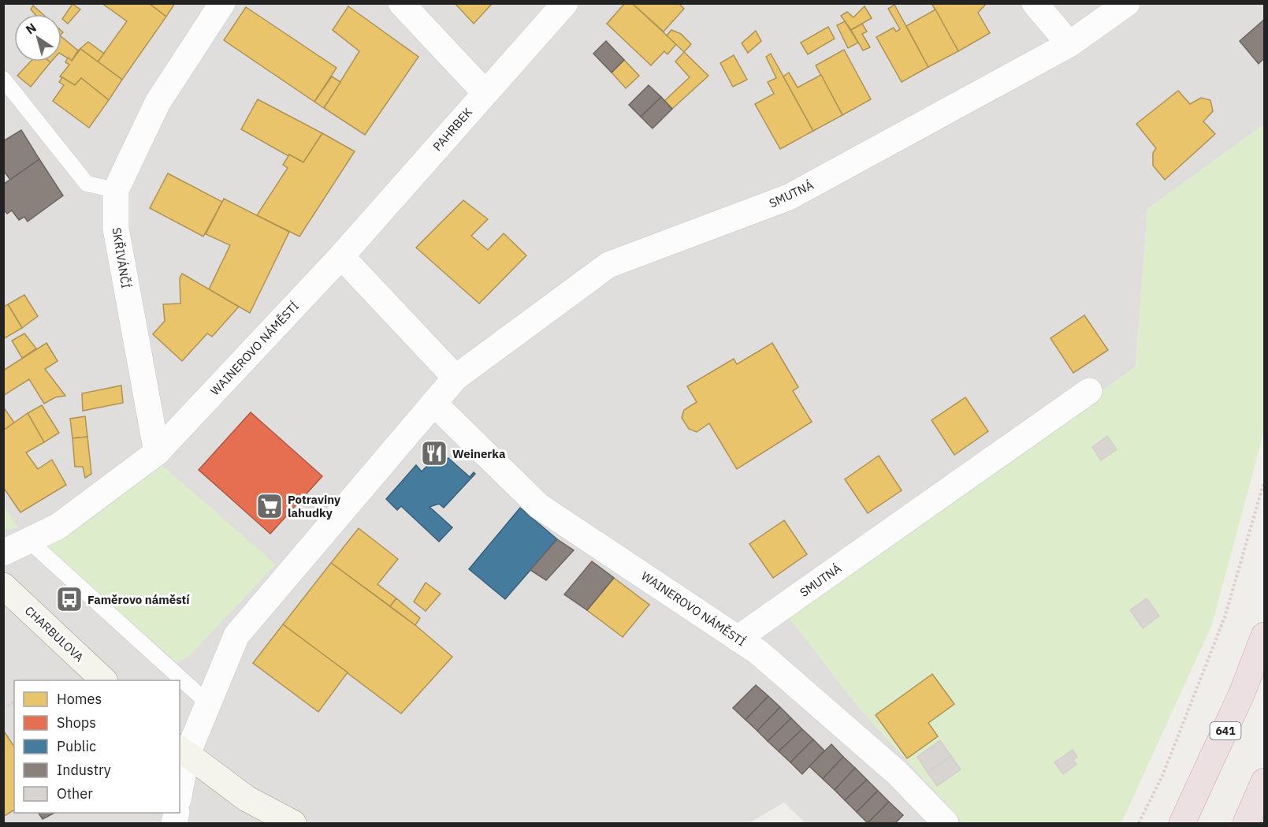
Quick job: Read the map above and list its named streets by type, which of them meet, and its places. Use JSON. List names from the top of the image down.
{
  "streets": {
    "highway": ["641"],
    "street": [
      "PAHRBEK",
      "SMUTNÁ",
      "SKŘIVÁNČÍ",
      "WAINEROVO NÁMĚSTÍ",
      "CHARBULOVA"
    ]
  },
  "crossings": [
    ["PAHRBEK", "WAINEROVO NÁMĚSTÍ"],
    ["SMUTNÁ", "WAINEROVO NÁMĚSTÍ"],
    ["SKŘIVÁNČÍ", "WAINEROVO NÁMĚSTÍ"]
  ],
  "places": {
    "restaurant": ["Weinerka"],
    "supermarket": ["Potraviny lahudky"],
    "bus stop": ["Faměrovo náměstí"]
  },
  "legend": [
    "Homes",
    "Shops",
    "Public",
    "Industry",
    "Other"
  ],
  "north": "top left"
}
